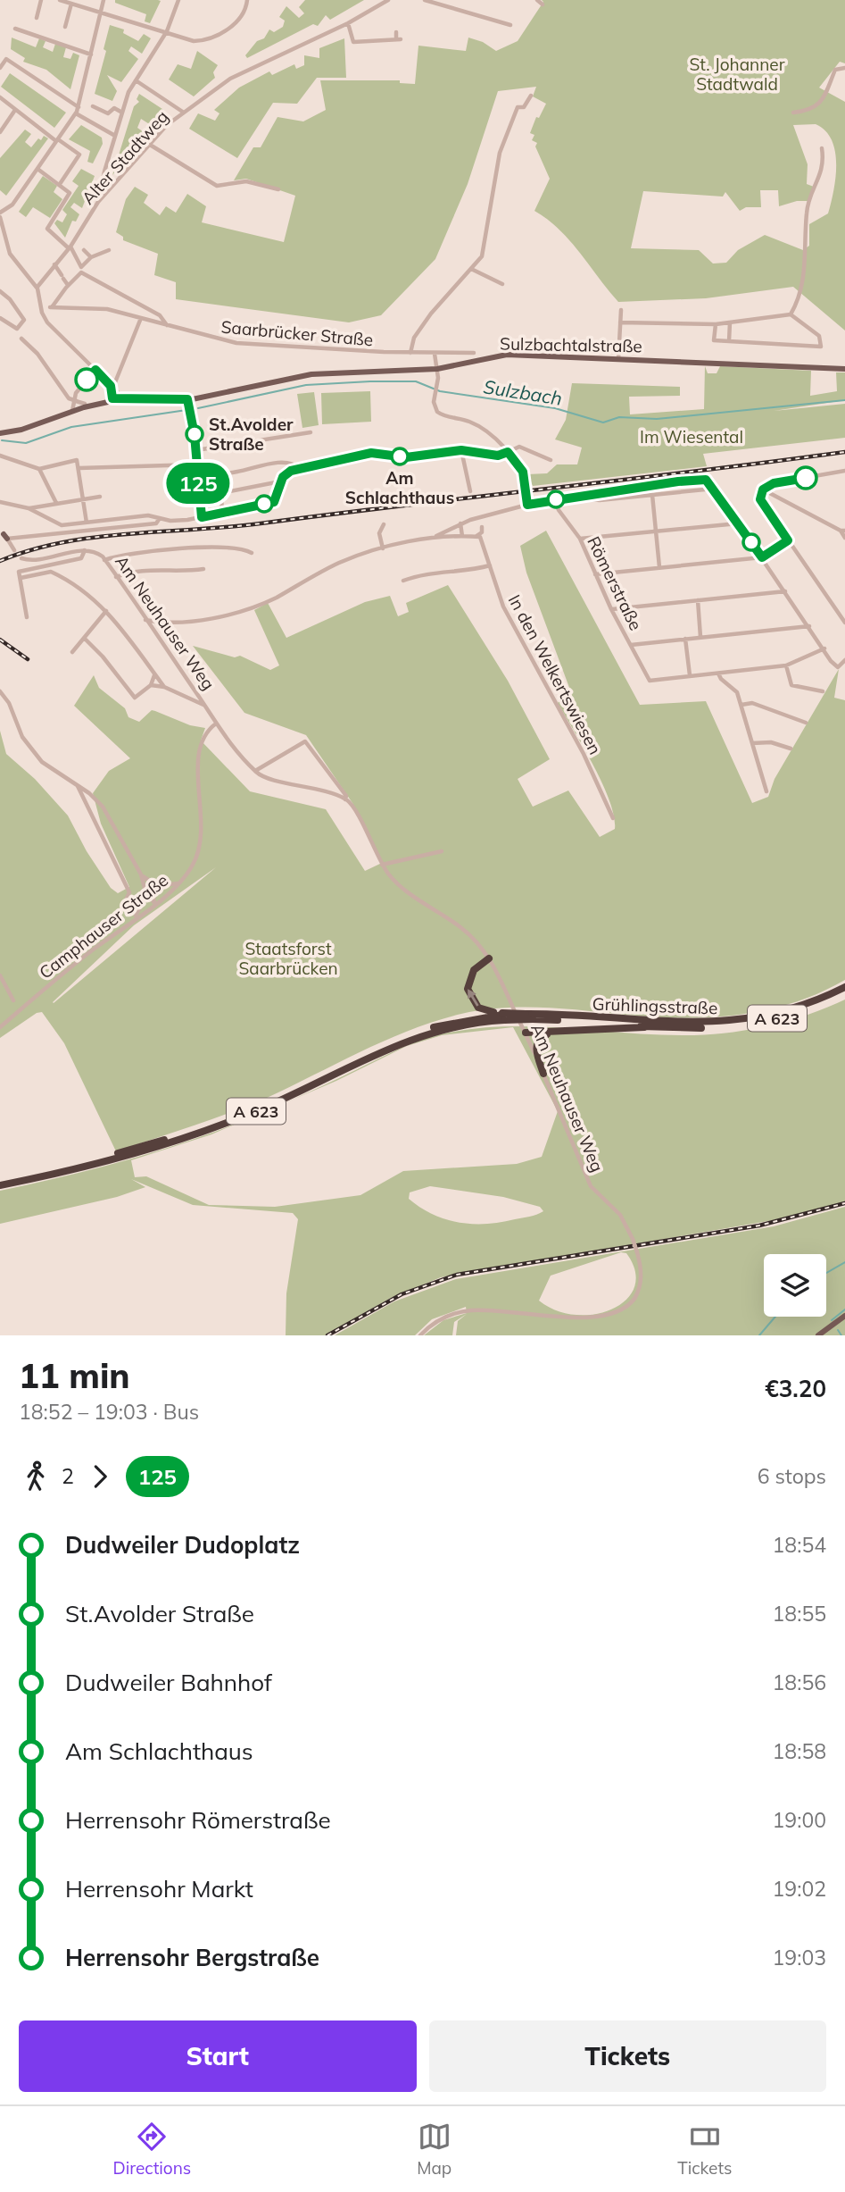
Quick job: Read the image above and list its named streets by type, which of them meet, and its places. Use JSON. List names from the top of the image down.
{
  "streets": {
    "highway": ["Grühlingsstraße", "A 623"],
    "main road": ["Sulzbachtalstraße"],
    "street": [
      "Alter Stadtweg",
      "Saarbrücker Straße",
      "Römerstraße",
      "Am Neuhauser Weg",
      "In den Welkertswiesen",
      "Camphauser Straße"
    ]
  },
  "crossings": [
    ["Am Neuhauser Weg", "Camphauser Straße"],
    ["Grühlingsstraße", "A 623"]
  ],
  "water": ["Sulzbach"],
  "parks": ["St. Johanner Stadtwald", "Im Wiesental", "Staatsforst Saarbrücken"],
  "places": ["St.Avolder Straße", "Am Schlachthaus"],
  "lines": ["bus line 125"],
  "page": {
    "on_map": "125",
    "heading": ["11 min", "18:52 – 19:03 · Bus", "€3.20"],
    "legs": ["2", "125", "6 stops"],
    "list": [
      {
        "name": "Dudweiler Dudoplatz",
        "value": "18:54"
      },
      {
        "name": "St.Avolder Straße",
        "value": "18:55"
      },
      {
        "name": "Dudweiler Bahnhof",
        "value": "18:56"
      },
      {
        "name": "Am Schlachthaus",
        "value": "18:58"
      },
      {
        "name": "Herrensohr Römerstraße",
        "value": "19:00"
      },
      {
        "name": "Herrensohr Markt",
        "value": "19:02"
      },
      {
        "name": "Herrensohr Bergstraße",
        "value": "19:03"
      }
    ],
    "buttons": ["Start", "Tickets"],
    "tabs": ["Directions", "Map", "Tickets"]
  }
}
